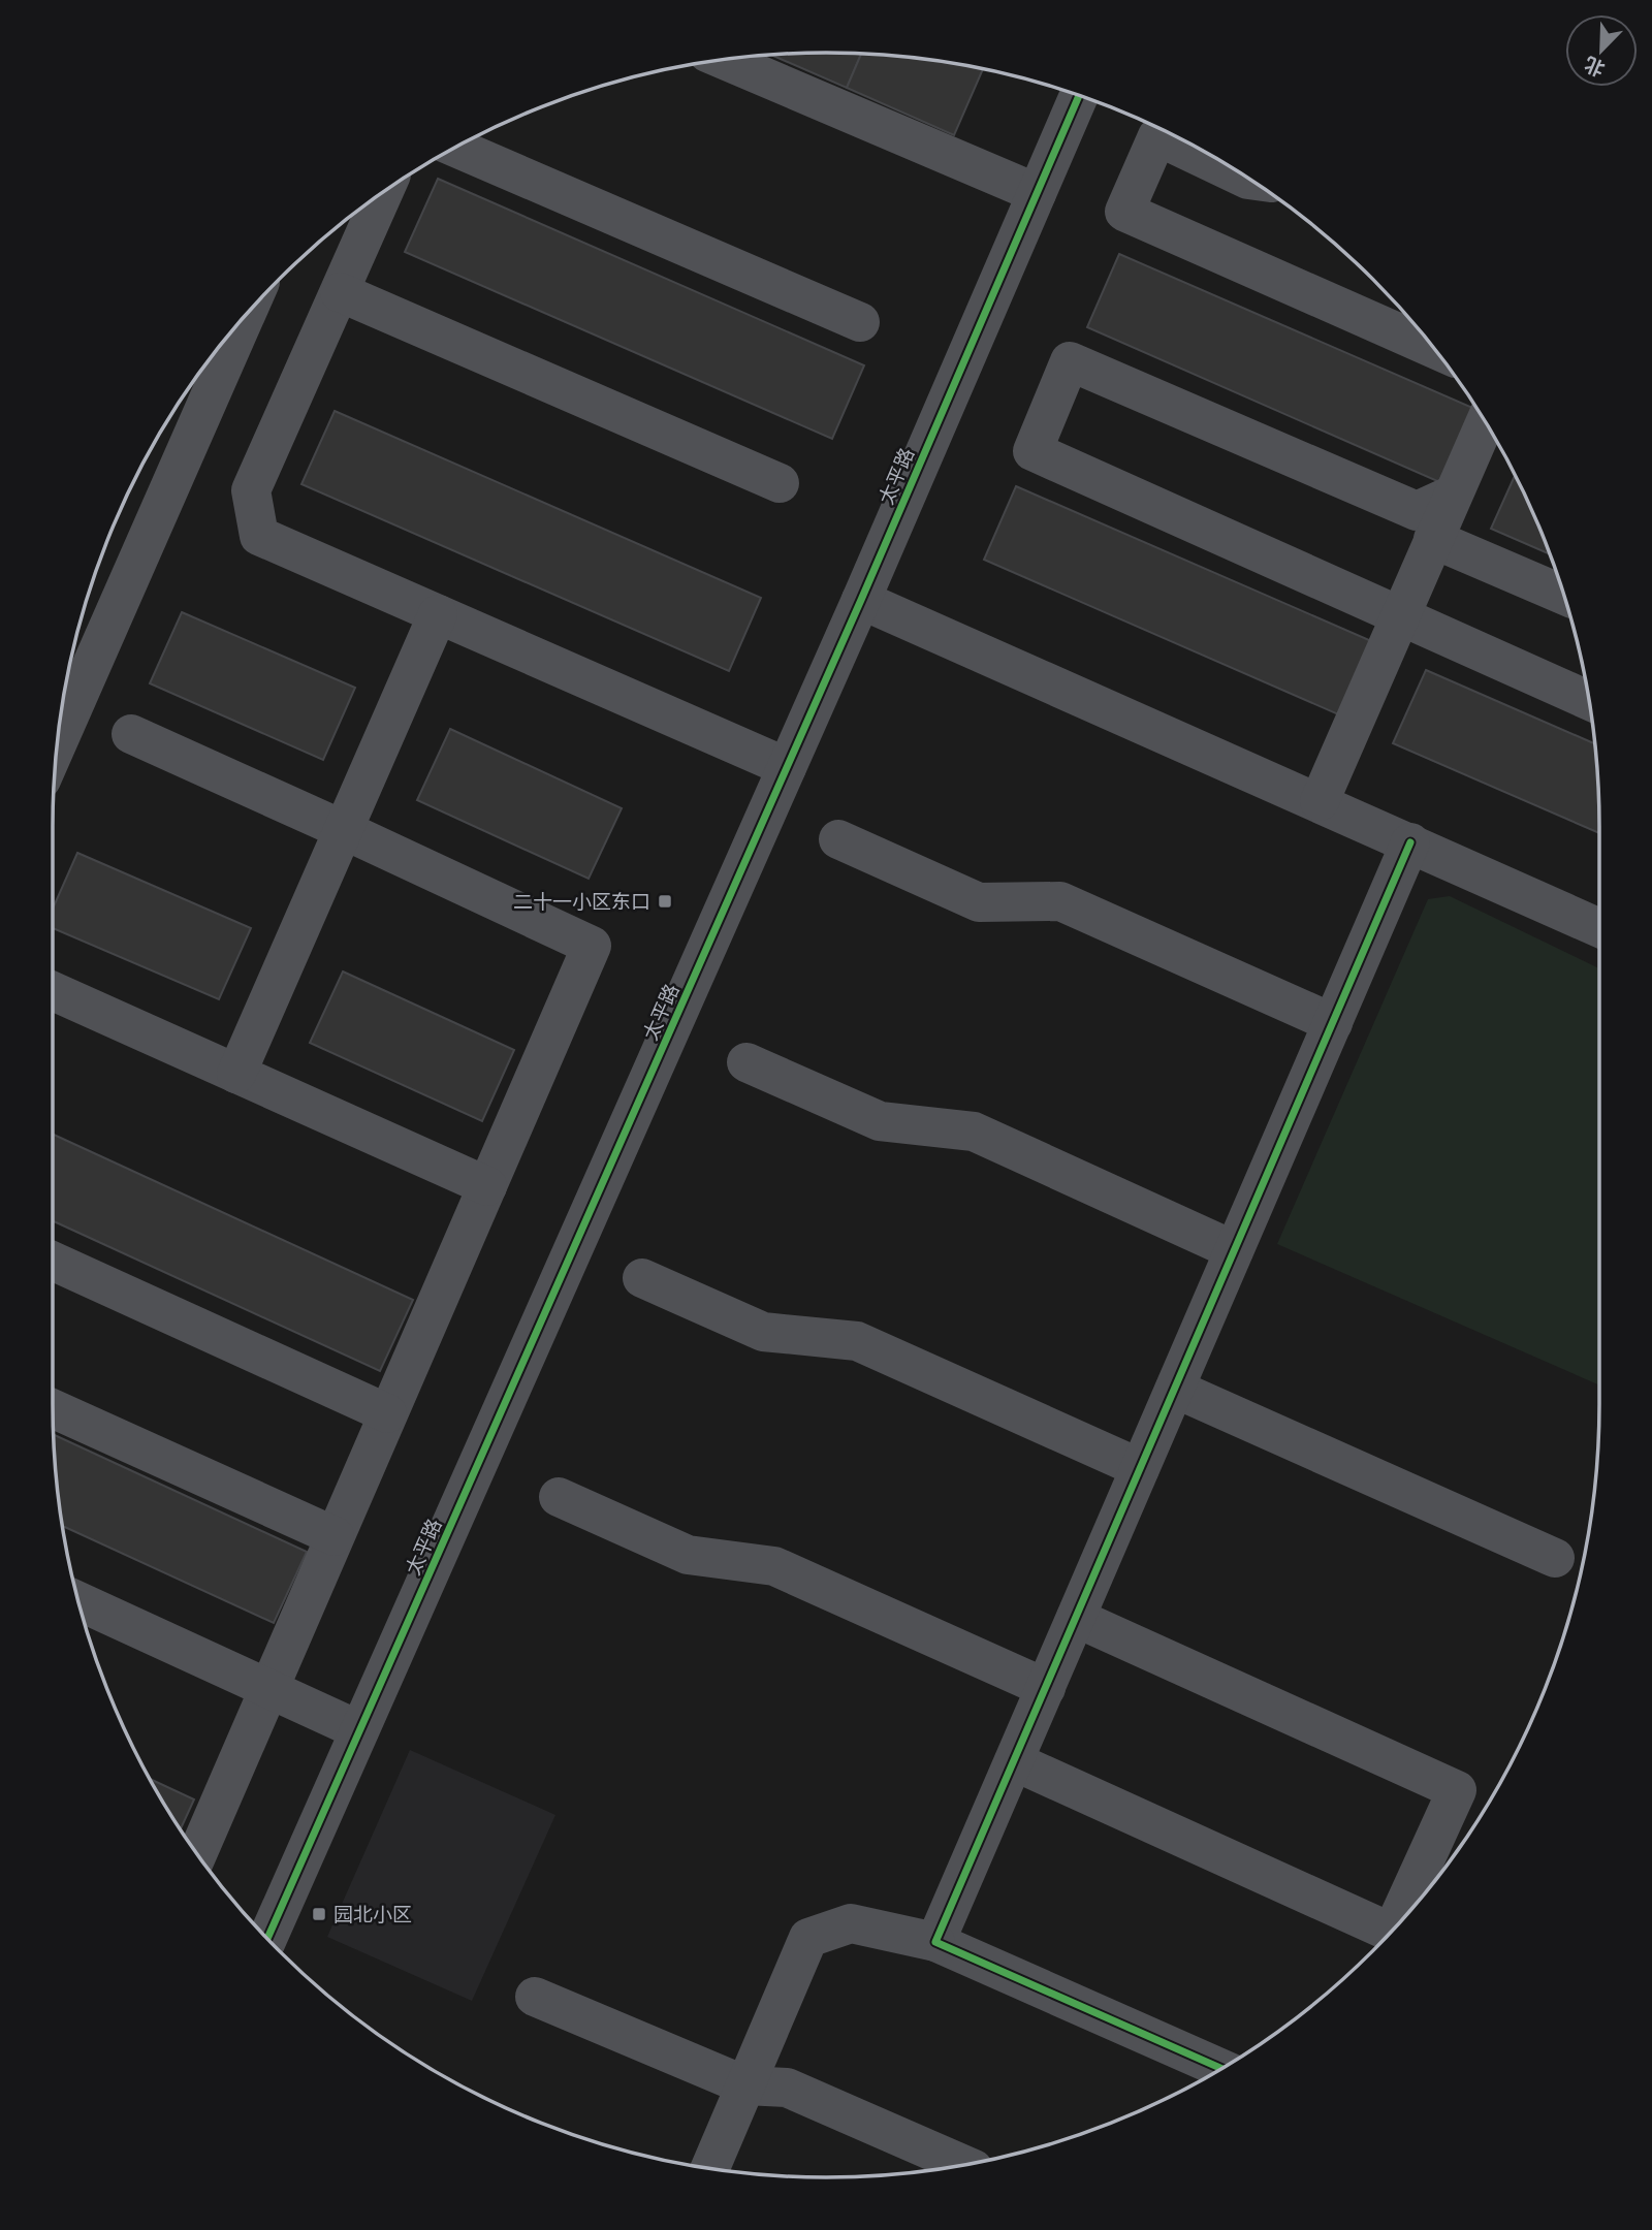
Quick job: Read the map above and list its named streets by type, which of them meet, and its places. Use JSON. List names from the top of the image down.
{
  "streets": {
    "street": ["太平路"]
  },
  "places": {
    "transit": ["二十一小区东口", "园北小区"]
  },
  "north": "bottom left"
}
